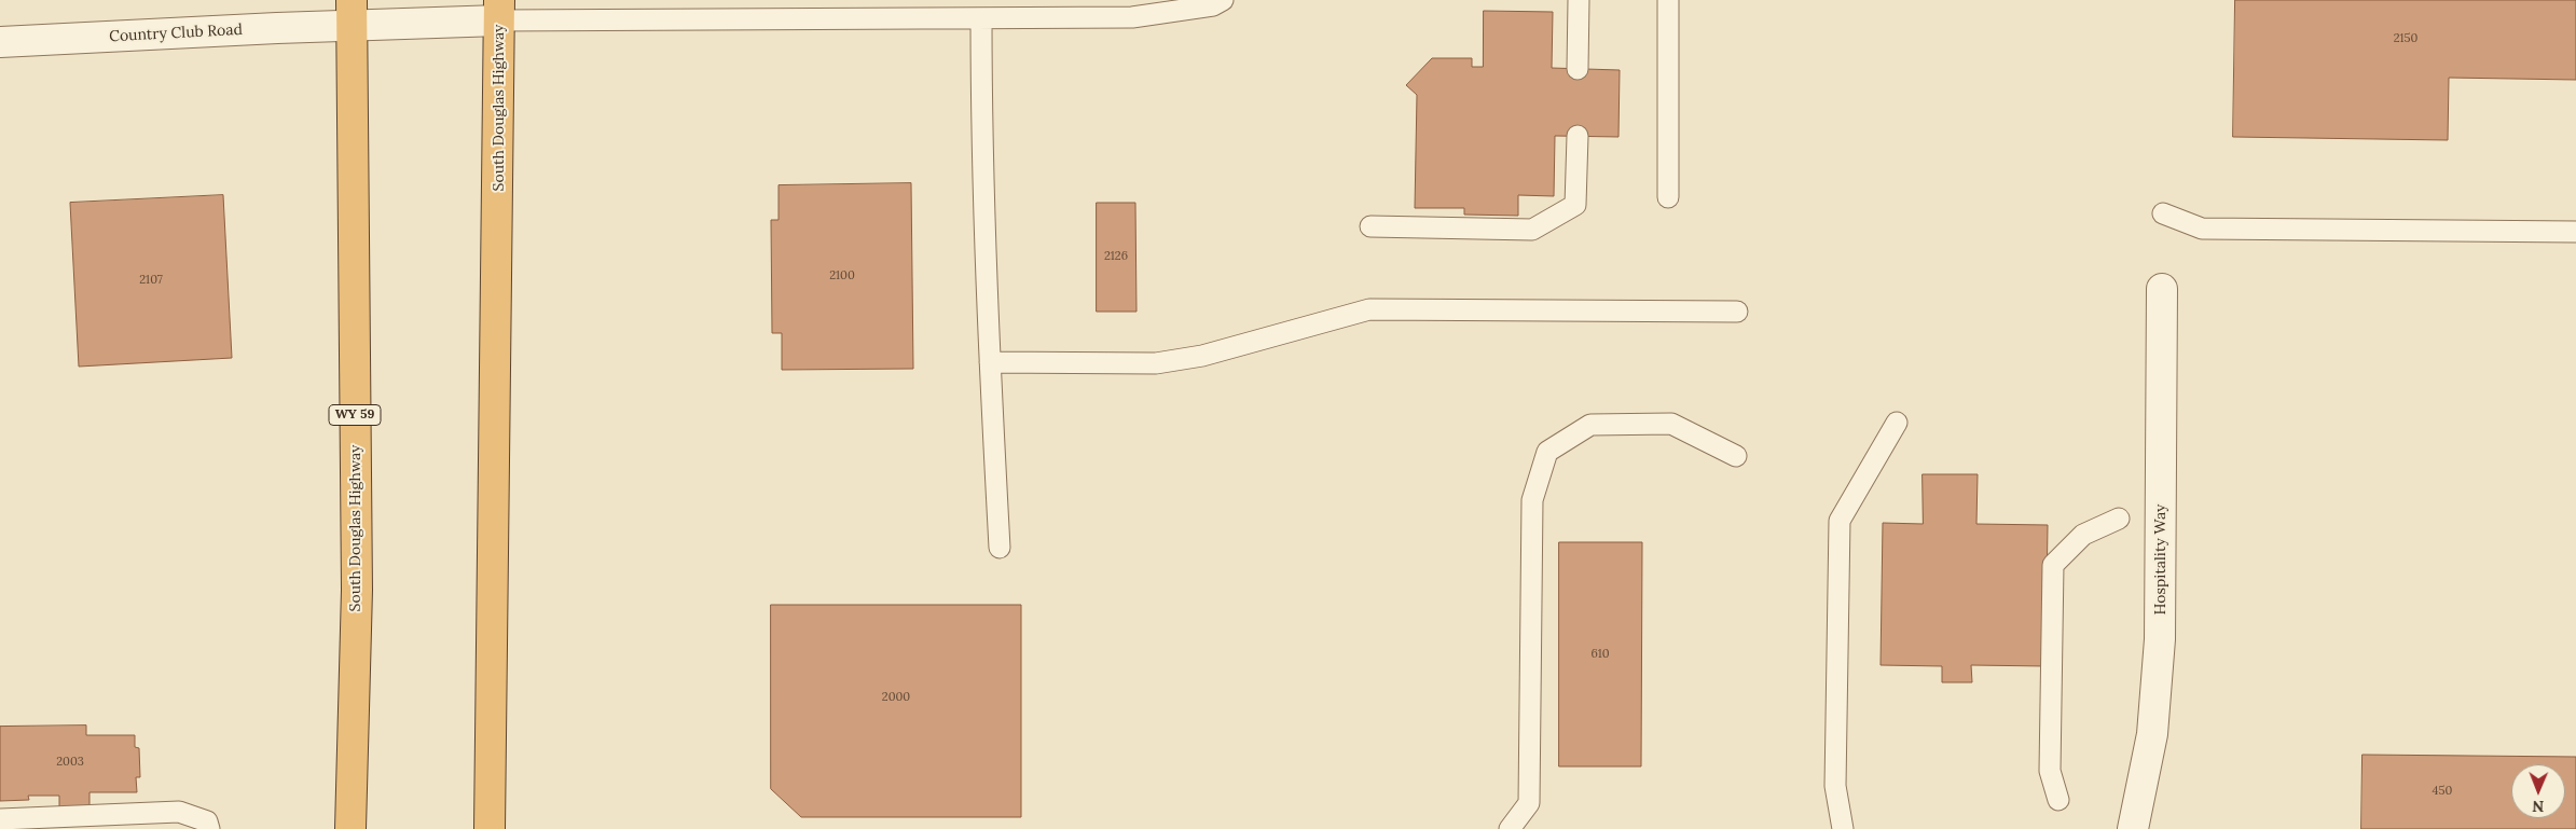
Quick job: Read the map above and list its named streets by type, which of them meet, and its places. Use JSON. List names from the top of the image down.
{
  "streets": {
    "highway": ["South Douglas Highway", "WY 59"],
    "street": ["Country Club Road", "Hospitality Way"]
  },
  "crossings": [
    ["Country Club Road", "South Douglas Highway"]
  ],
  "house_numbers": [
    "2150",
    "2126",
    "2100",
    "2107",
    "610",
    "2000",
    "2003",
    "450"
  ],
  "north": "bottom"
}
